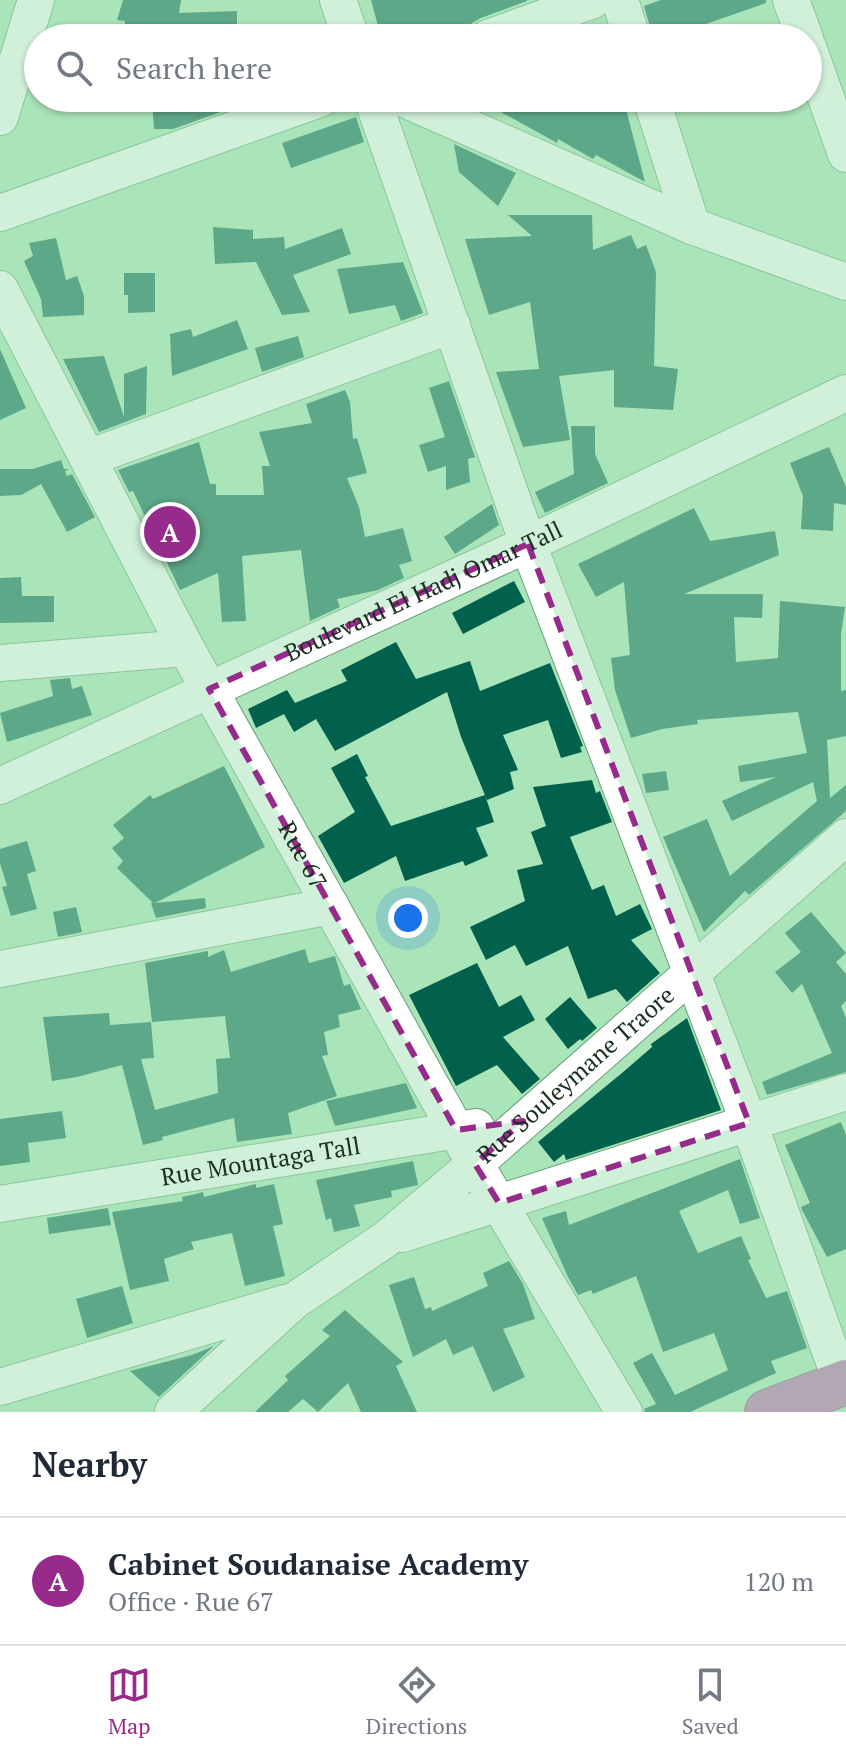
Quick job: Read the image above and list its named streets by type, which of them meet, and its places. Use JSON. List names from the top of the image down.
{
  "streets": {
    "street": [
      "Boulevard El Hadj Omar Tall",
      "Rue 67",
      "Rue Souleymane Traore",
      "Rue Mountaga Tall"
    ]
  },
  "crossings": [
    ["Boulevard El Hadj Omar Tall", "Rue 67"],
    ["Rue 67", "Rue Souleymane Traore"],
    ["Rue 67", "Rue Mountaga Tall"],
    ["Rue Souleymane Traore", "Rue Mountaga Tall"]
  ],
  "page": {
    "search": "Search here",
    "pins": "A",
    "heading": "Nearby",
    "list": [
      {
        "mark": "A",
        "name": "Cabinet Soudanaise Academy",
        "note": "Office · Rue 67",
        "value": "120 m"
      }
    ],
    "nav": ["Map", "Directions", "Saved"]
  }
}
